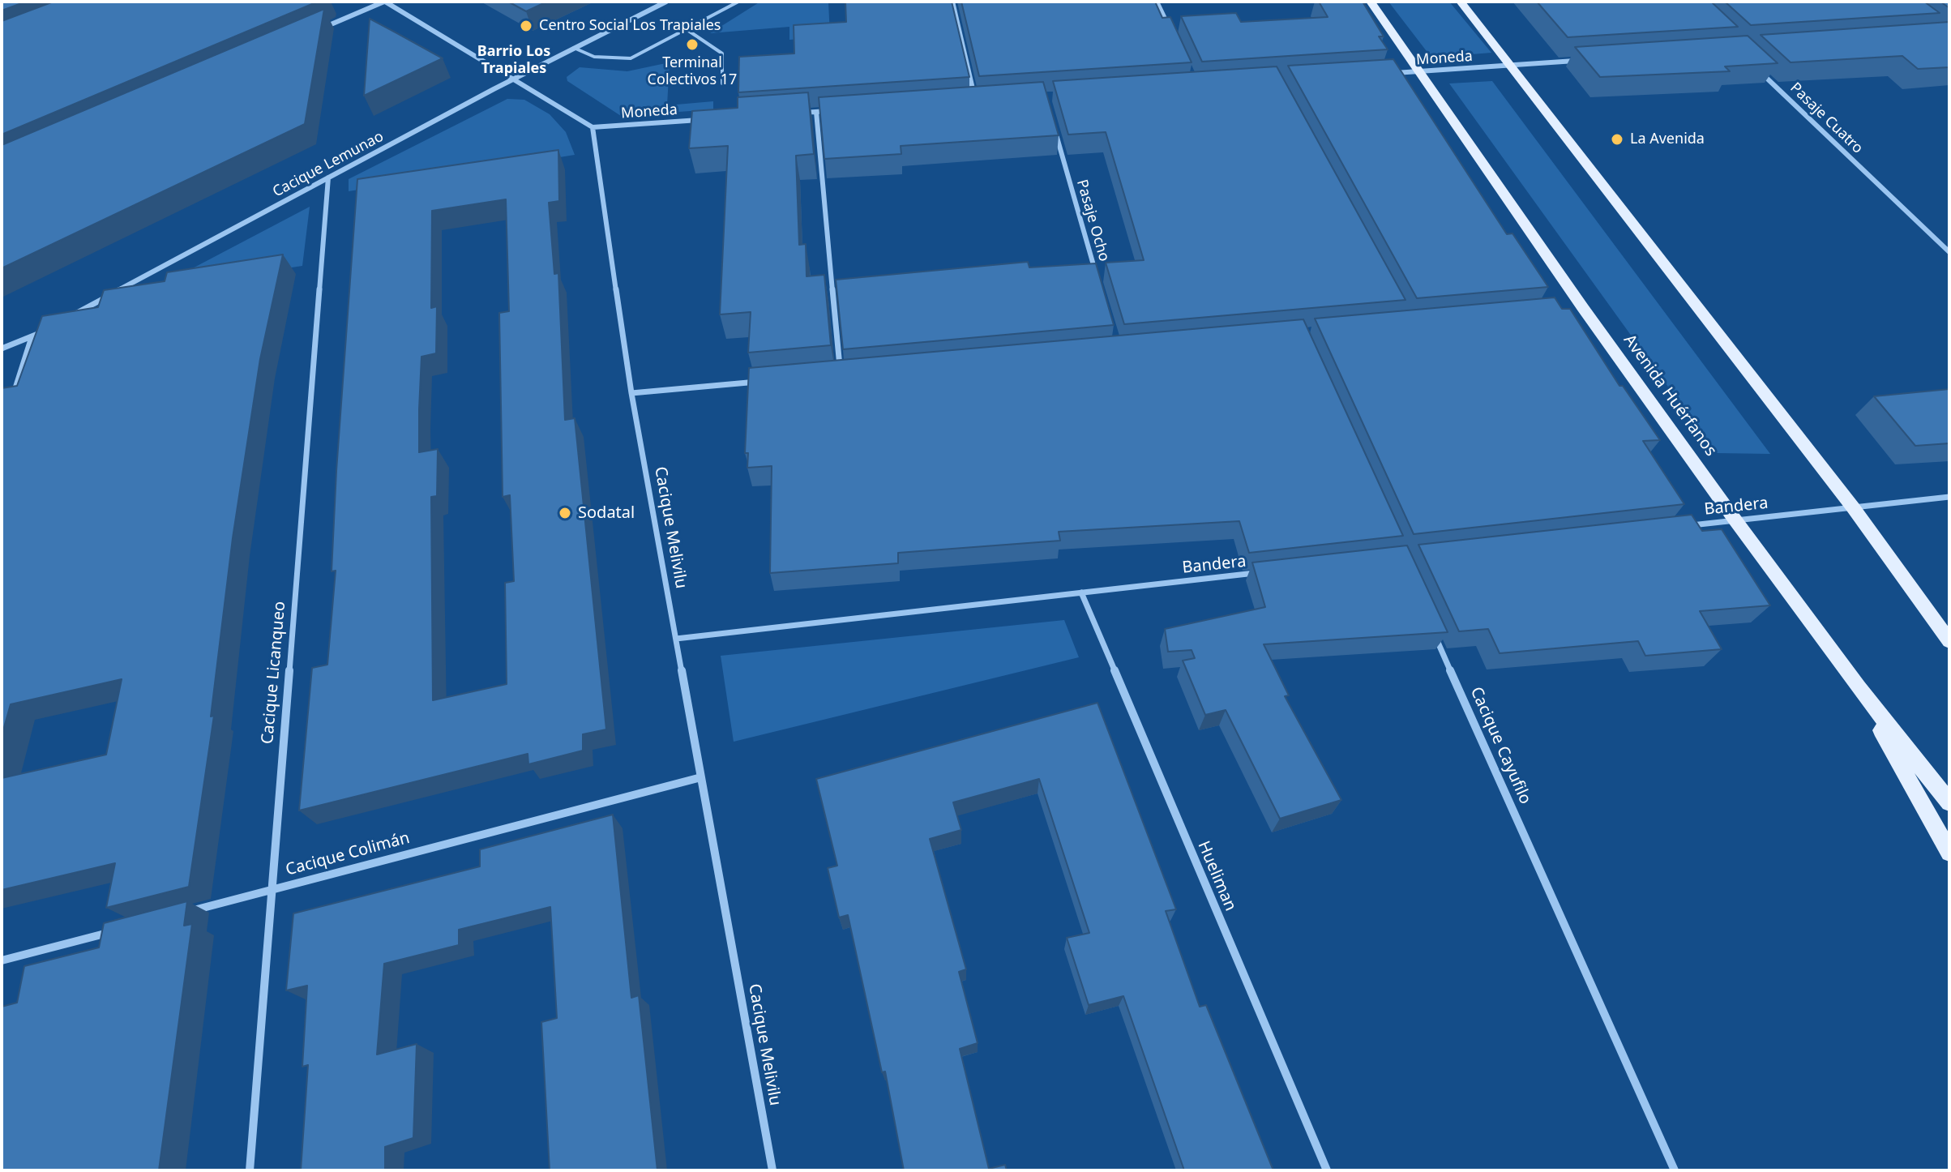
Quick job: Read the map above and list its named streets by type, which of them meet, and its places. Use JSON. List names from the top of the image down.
{
  "streets": {
    "main road": ["Avenida Huérfanos"],
    "street": [
      "Moneda",
      "Pasaje Cuatro",
      "Cacique Lemunao",
      "Pasaje Ocho",
      "Bandera",
      "Cacique Melivilu",
      "Cacique Licanqueo",
      "Cacique Cayufilo",
      "Cacique Colimán",
      "Hueliman"
    ]
  },
  "crossings": [
    ["Moneda", "Avenida Huérfanos"],
    ["Moneda", "Cacique Melivilu"],
    ["Cacique Lemunao", "Cacique Licanqueo"],
    ["Avenida Huérfanos", "Bandera"],
    ["Bandera", "Cacique Melivilu"],
    ["Bandera", "Hueliman"],
    ["Cacique Melivilu", "Cacique Colimán"],
    ["Cacique Licanqueo", "Cacique Colimán"]
  ],
  "districts": ["Barrio Los Trapiales"],
  "places": [
    "Centro Social Los Trapiales",
    "Terminal Colectivos 17",
    "La Avenida",
    "Sodatal"
  ]
}
